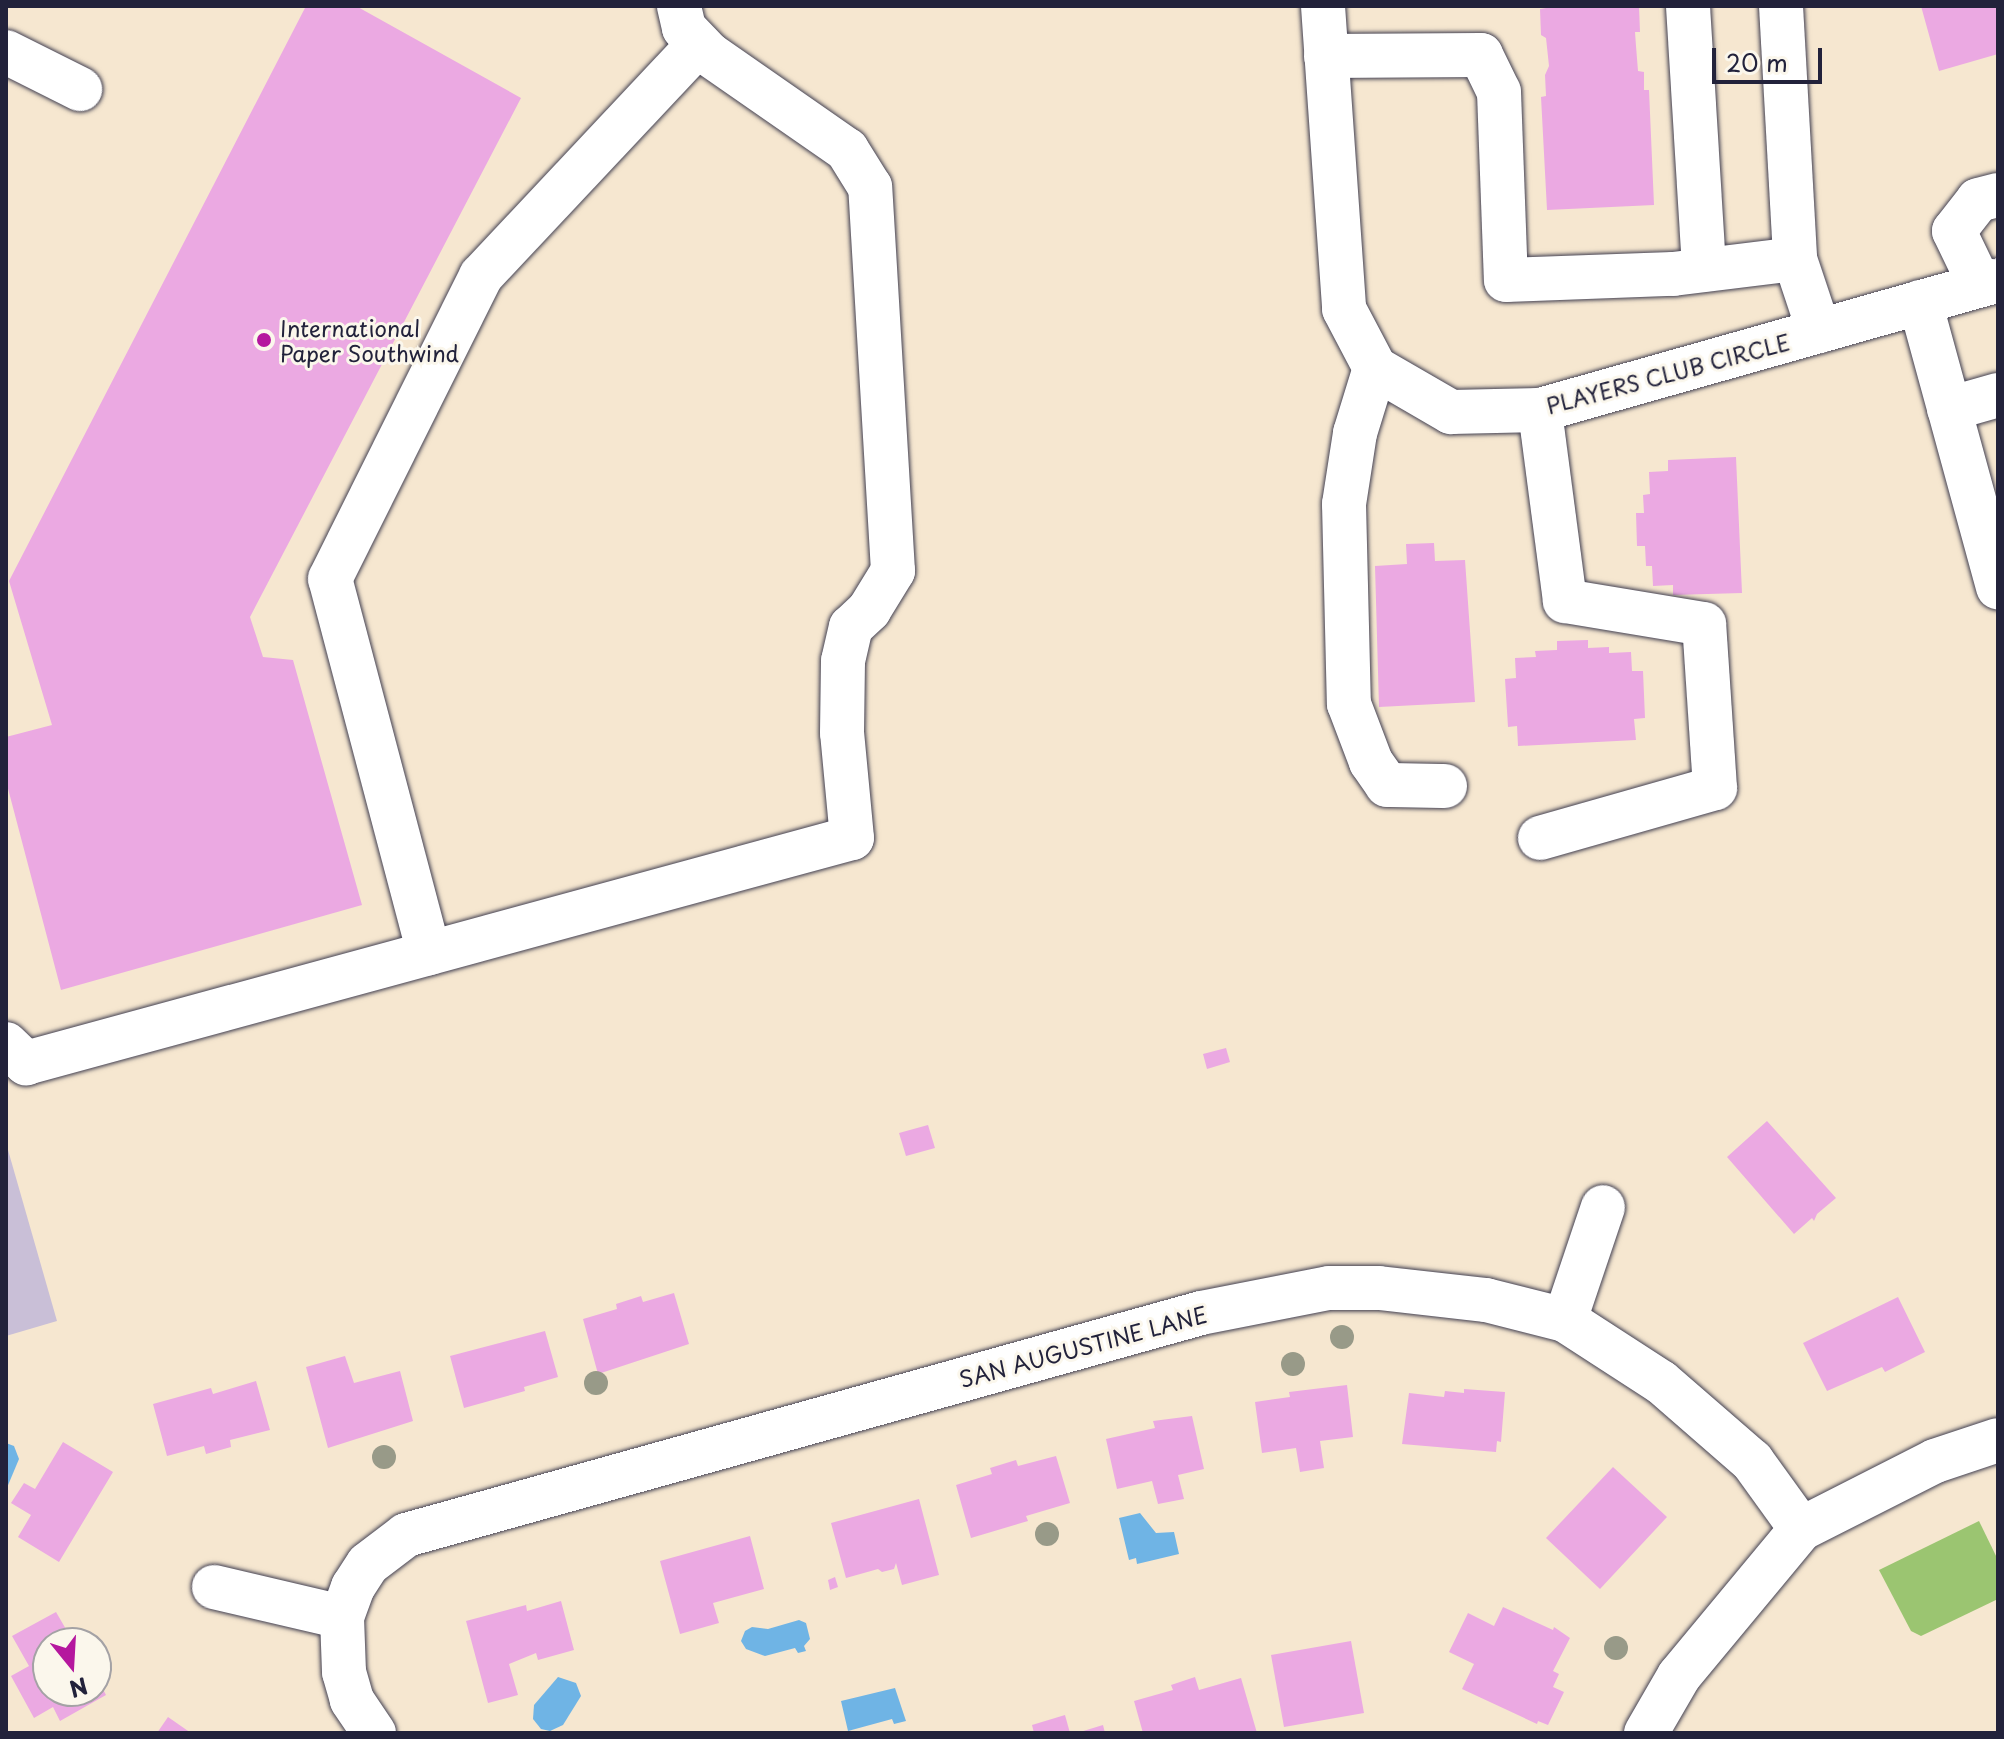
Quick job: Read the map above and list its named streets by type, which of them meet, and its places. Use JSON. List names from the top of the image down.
{
  "streets": {
    "street": ["PLAYERS CLUB CIRCLE", "SAN AUGUSTINE LANE"]
  },
  "places": ["International Paper Southwind"],
  "scale_bar": "20 m",
  "north": "bottom"
}
